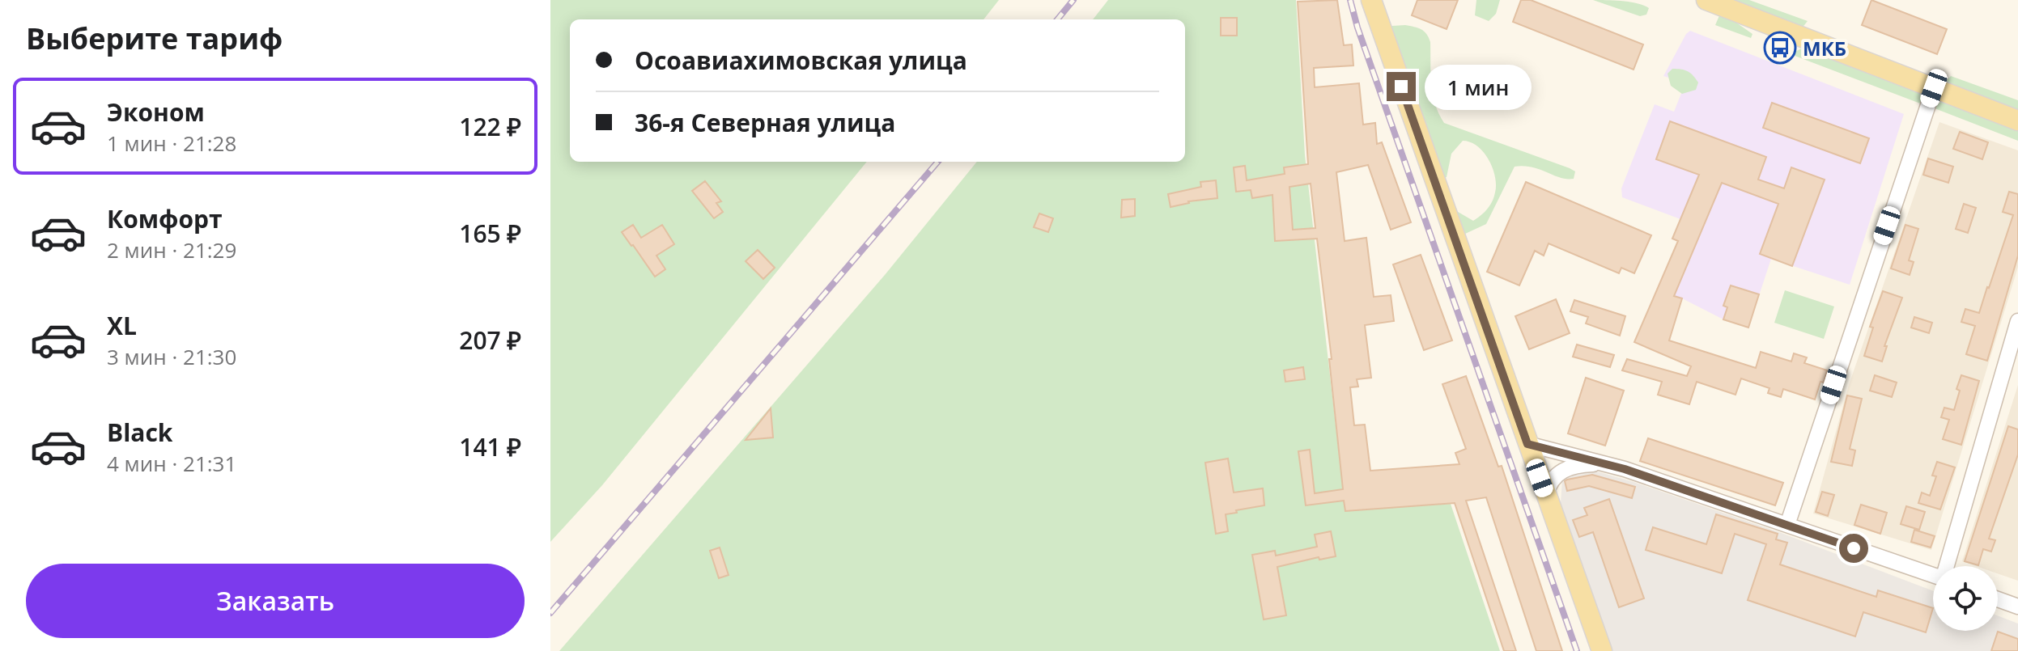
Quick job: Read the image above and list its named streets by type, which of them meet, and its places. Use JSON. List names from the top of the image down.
{
  "places": {
    "bus stop": ["МКБ"]
  },
  "page": {
    "heading": "Выберите тариф",
    "banner": ["Осоавиахимовская улица", "36-я Северная улица"],
    "bubble": "1 мин",
    "list": [
      {
        "name": "Эконом",
        "note": "1 мин · 21:28",
        "value": "122 ₽"
      },
      {
        "name": "Комфорт",
        "note": "2 мин · 21:29",
        "value": "165 ₽"
      },
      {
        "name": "XL",
        "note": "3 мин · 21:30",
        "value": "207 ₽"
      },
      {
        "name": "Black",
        "note": "4 мин · 21:31",
        "value": "141 ₽"
      }
    ],
    "buttons": "Заказать"
  }
}
